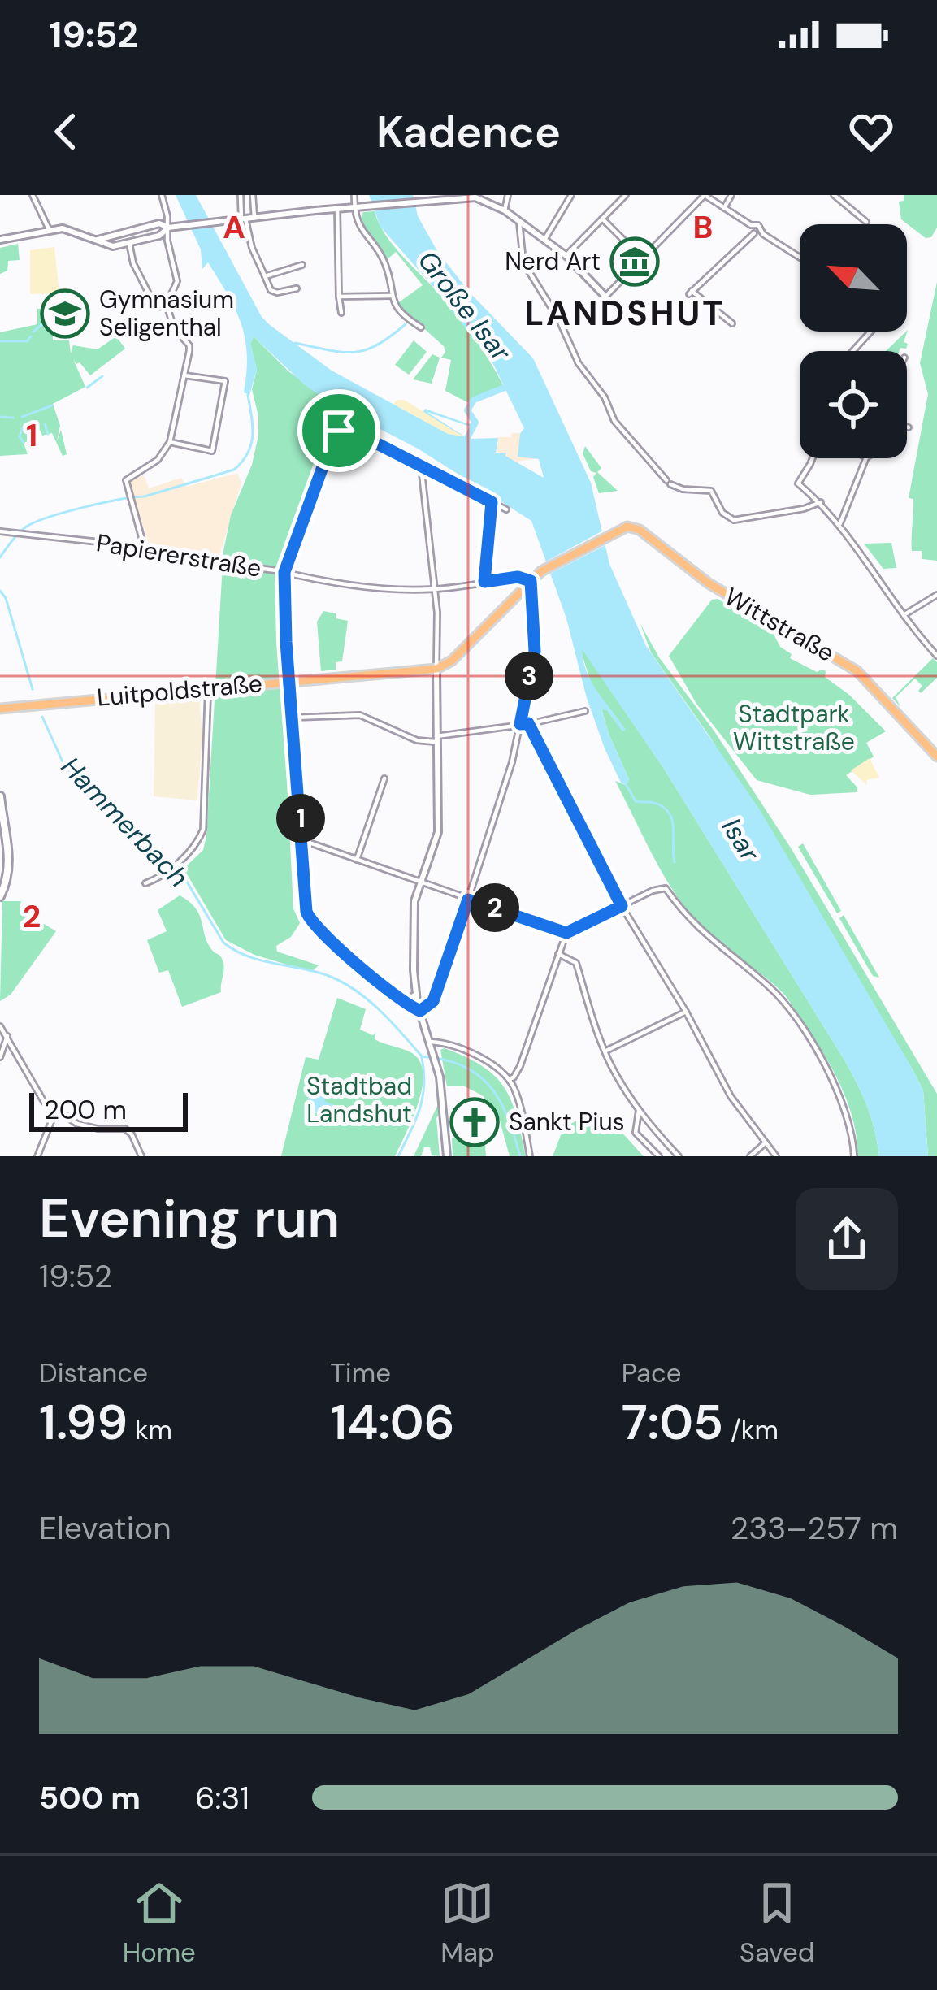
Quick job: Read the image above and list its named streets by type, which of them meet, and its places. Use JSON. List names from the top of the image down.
{
  "streets": {
    "main road": ["Wittstraße", "Luitpoldstraße"],
    "street": ["Papiererstraße"]
  },
  "crossings": [
    ["Papiererstraße", "Wittstraße"]
  ],
  "districts": ["LANDSHUT"],
  "water": ["Große Isar", "Hammerbach", "Isar"],
  "parks": ["Stadtpark Wittstraße", "Stadtbad Landshut"],
  "places": {
    "museum": ["Nerd Art"],
    "school or university": ["Gymnasium Seligenthal"],
    "church": ["Sankt Pius"]
  },
  "scale_bar": "200 m",
  "north": "top left",
  "page": {
    "status": "19:52",
    "header": "Kadence",
    "pins": ["3", "1", "2"],
    "scale": "200 m",
    "heading": ["Evening run", "19:52"],
    "stats": [
      ["Distance", "1.99 km"],
      ["Time", "14:06"],
      ["Pace", "7:05 /km"]
    ],
    "chart": ["Elevation", "233–257 m"],
    "list": [
      {
        "name": "500 m",
        "note": "6:31"
      }
    ],
    "tabs": ["Home", "Map", "Saved"]
  },
  "grid": {
    "columns": ["A", "B"],
    "rows": ["1", "2"]
  }
}
